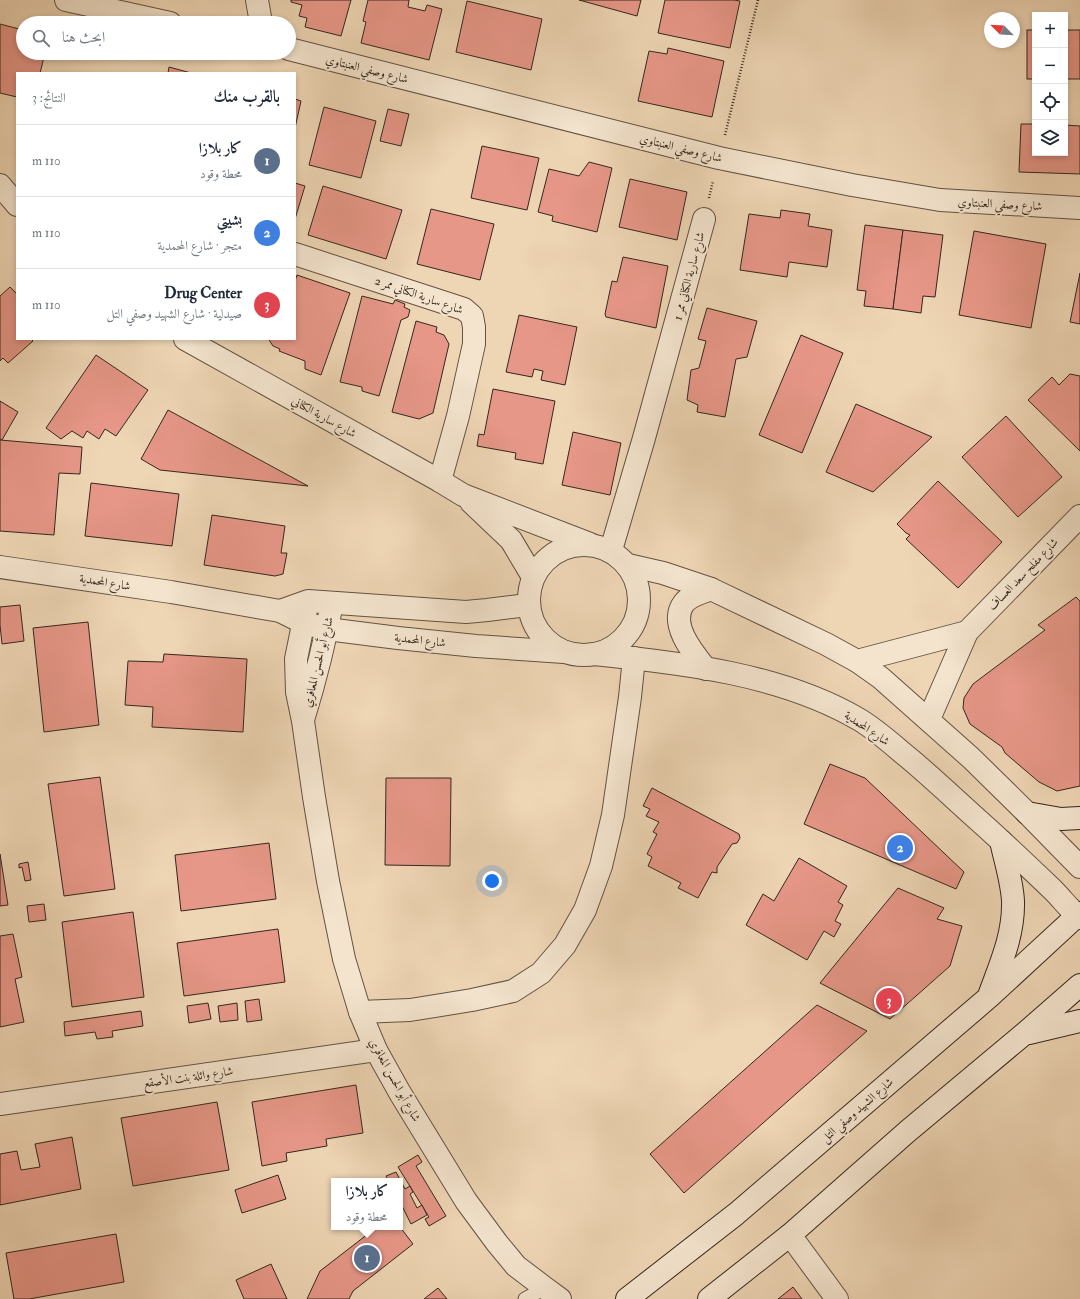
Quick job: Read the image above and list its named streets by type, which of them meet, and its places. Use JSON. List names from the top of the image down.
{
  "streets": {
    "street": [
      "شارع وصفي العنبتاوي",
      "شارع سارية الكناني ممر 1",
      "شارع سارية الكناني ممر 2",
      "شارع سارية الكناني",
      "شارع مفلح سعد العساف",
      "شارع المحمدية",
      "شارع أبو الحسن المعافري",
      "شارع وائلة بنت الأصقع",
      "شارع الشهيد وصفي التل"
    ]
  },
  "crossings": [
    ["شارع وصفي العنبتاوي", "شارع سارية الكناني ممر 1"],
    ["شارع سارية الكناني ممر 1", "شارع سارية الكناني"],
    ["شارع سارية الكناني ممر 1", "شارع المحمدية"],
    ["شارع سارية الكناني ممر 2", "شارع سارية الكناني"],
    ["شارع سارية الكناني", "شارع المحمدية"],
    ["شارع المحمدية", "شارع أبو الحسن المعافري"],
    ["شارع المحمدية", "شارع الشهيد وصفي التل"],
    ["شارع أبو الحسن المعافري", "شارع وائلة بنت الأصقع"]
  ],
  "north": "top left",
  "page": {
    "map_buttons": ["+", "−"],
    "search": "ابحث هنا",
    "heading": ["بالقرب منك", "النتائج: 3"],
    "list": [
      {
        "mark": "1",
        "name": "كار بلازا",
        "note": "محطة وقود",
        "value": "110 m"
      },
      {
        "mark": "2",
        "name": "بشيتي",
        "note": "متجر · شارع المحمدية",
        "value": "110 m"
      },
      {
        "mark": "3",
        "name": "Drug Center",
        "note": "صيدلية · شارع الشهيد وصفي التل",
        "value": "110 m"
      }
    ],
    "pins": ["2", "3", "1"],
    "popup": ["كار بلازا", "محطة وقود"]
  }
}
